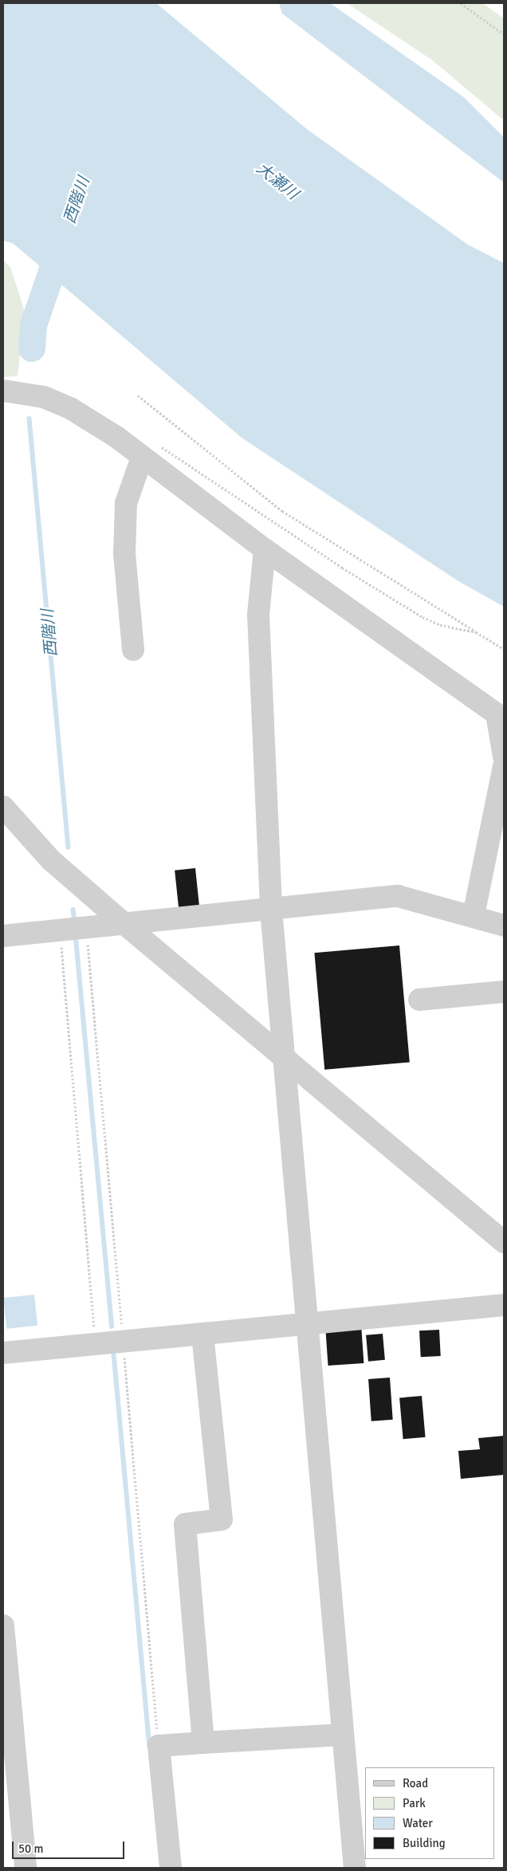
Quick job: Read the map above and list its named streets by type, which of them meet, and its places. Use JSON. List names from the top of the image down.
{
  "water": ["大瀬川", "西階川"],
  "legend": [
    "Road",
    "Park",
    "Water",
    "Building"
  ],
  "scale_bar": "50 m"
}
